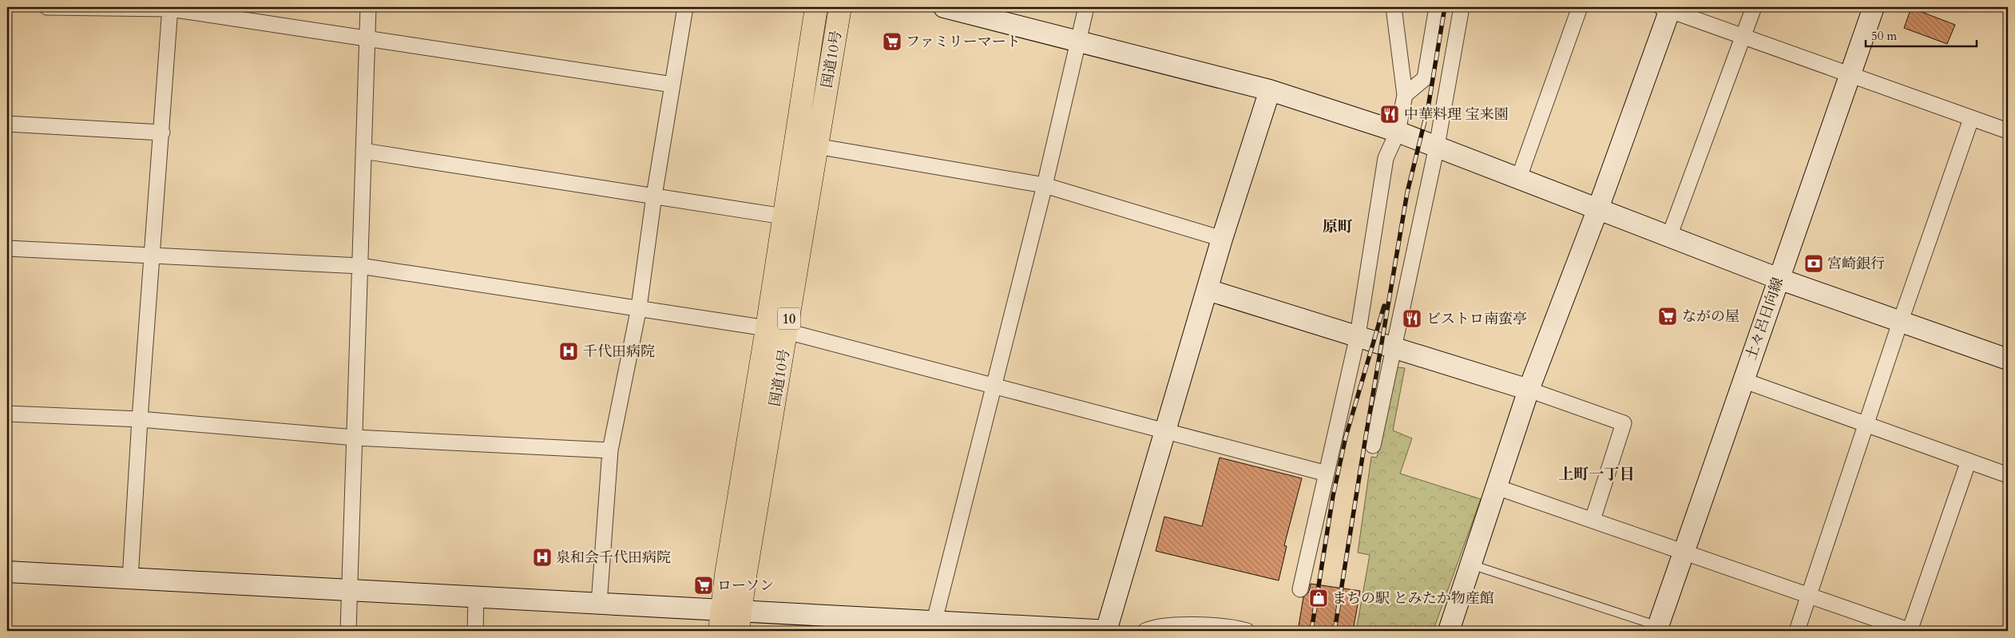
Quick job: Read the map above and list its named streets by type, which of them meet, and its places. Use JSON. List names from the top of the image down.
{
  "streets": {
    "highway": ["国道10号", "10"],
    "street": ["土々呂日向線"]
  },
  "districts": ["原町", "上町一丁目"],
  "places": {
    "supermarket": ["ファミリーマート", "ながの屋", "ローソン"],
    "restaurant": ["中華料理 宝来園", "ビストロ南蛮亭"],
    "bank": ["宮崎銀行"],
    "hospital": ["千代田病院", "泉和会千代田病院"],
    "shop": ["まちの駅 とみたか物産館"]
  },
  "scale_bar": "50 m"
}
